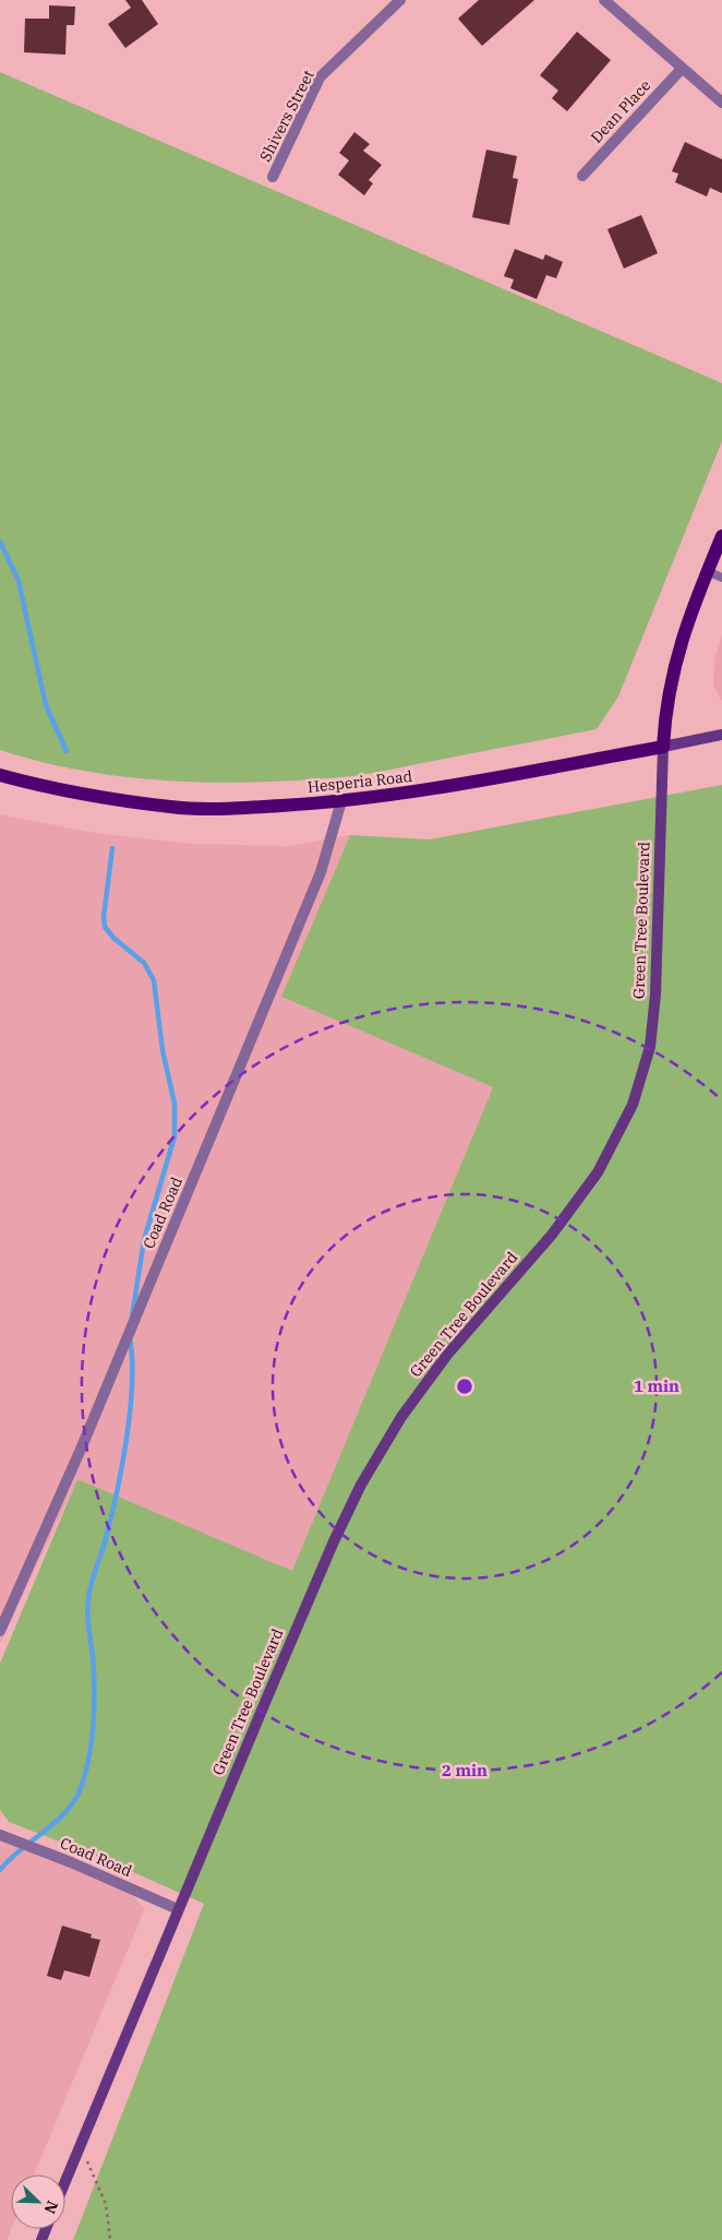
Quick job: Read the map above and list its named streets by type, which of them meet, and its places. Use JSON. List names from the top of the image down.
{
  "streets": {
    "main road": ["Hesperia Road", "Green Tree Boulevard"],
    "street": ["Dean Place", "Shivers Street", "Coad Road"]
  },
  "crossings": [
    ["Hesperia Road", "Green Tree Boulevard"],
    ["Hesperia Road", "Coad Road"],
    ["Green Tree Boulevard", "Coad Road"]
  ],
  "north": "bottom right",
  "rings": ["1 min", "2 min"]
}
